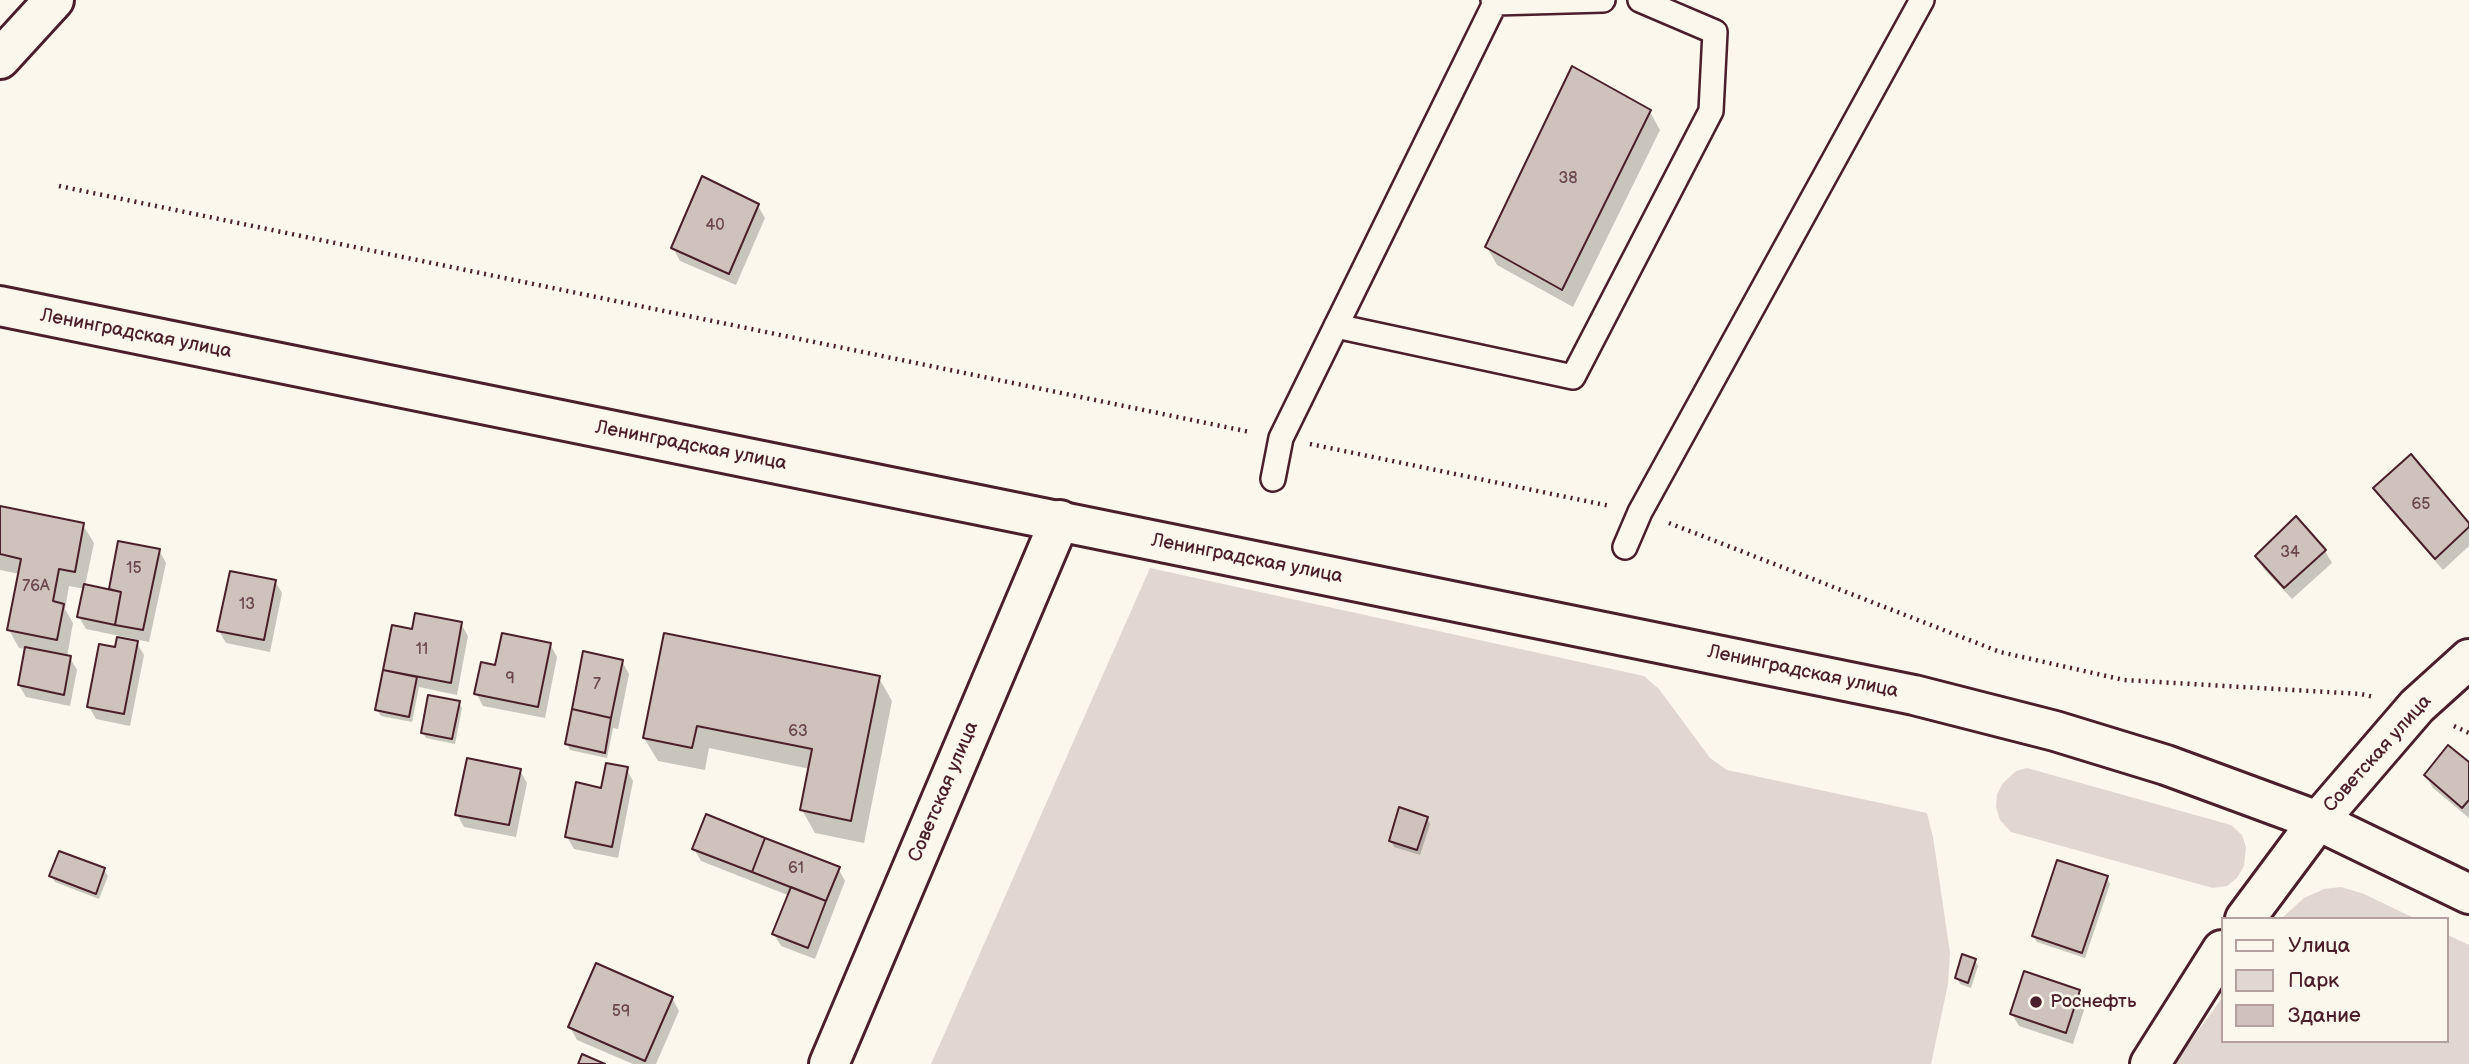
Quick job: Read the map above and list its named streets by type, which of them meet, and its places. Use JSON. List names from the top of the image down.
{
  "streets": {
    "main road": ["Ленинградская улица", "Советская улица"]
  },
  "crossings": [
    ["Ленинградская улица", "Советская улица"]
  ],
  "places": ["Роснефть"],
  "house_numbers": [
    "38",
    "40",
    "65",
    "34",
    "15",
    "76А",
    "13",
    "11",
    "9",
    "7",
    "63",
    "61",
    "59"
  ],
  "legend": ["Улица", "Парк", "Здание"]
}
